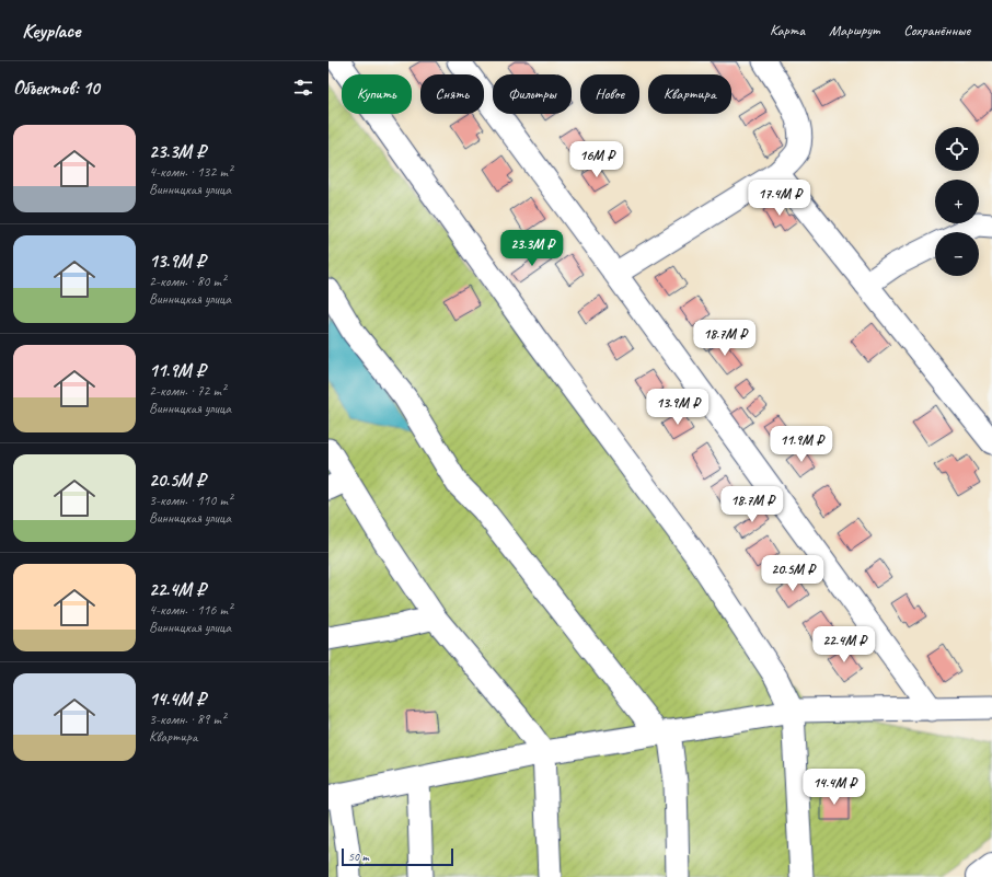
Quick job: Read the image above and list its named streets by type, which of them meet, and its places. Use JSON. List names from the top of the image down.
{
  "scale_bar": "50 m",
  "page": {
    "header": "Keyplace",
    "nav": ["Карта", "Маршрут", "Сохранённые"],
    "heading": "Объектов: 10",
    "chip": [
      "Купить",
      "Снять",
      "Фильтры",
      "Новое",
      "Квартира"
    ],
    "list": [
      {
        "name": "23.3M ₽",
        "note": "4-комн. · 132 m² · Винницкая улица"
      },
      {
        "name": "13.9M ₽",
        "note": "2-комн. · 80 m² · Винницкая улица"
      },
      {
        "name": "11.9M ₽",
        "note": "2-комн. · 72 m² · Винницкая улица"
      },
      {
        "name": "20.5M ₽",
        "note": "3-комн. · 110 m² · Винницкая улица"
      },
      {
        "name": "22.4M ₽",
        "note": "4-комн. · 116 m² · Винницкая улица"
      },
      {
        "name": "14.4M ₽",
        "note": "3-комн. · 89 m² · Квартира"
      }
    ],
    "map_buttons": ["+", "−"],
    "price": [
      "16M ₽",
      "17.4M ₽",
      "23.3M ₽",
      "18.7M ₽",
      "13.9M ₽",
      "11.9M ₽",
      "18.7M ₽",
      "20.5M ₽",
      "22.4M ₽",
      "14.4M ₽"
    ],
    "scale": "50 m"
  }
}
